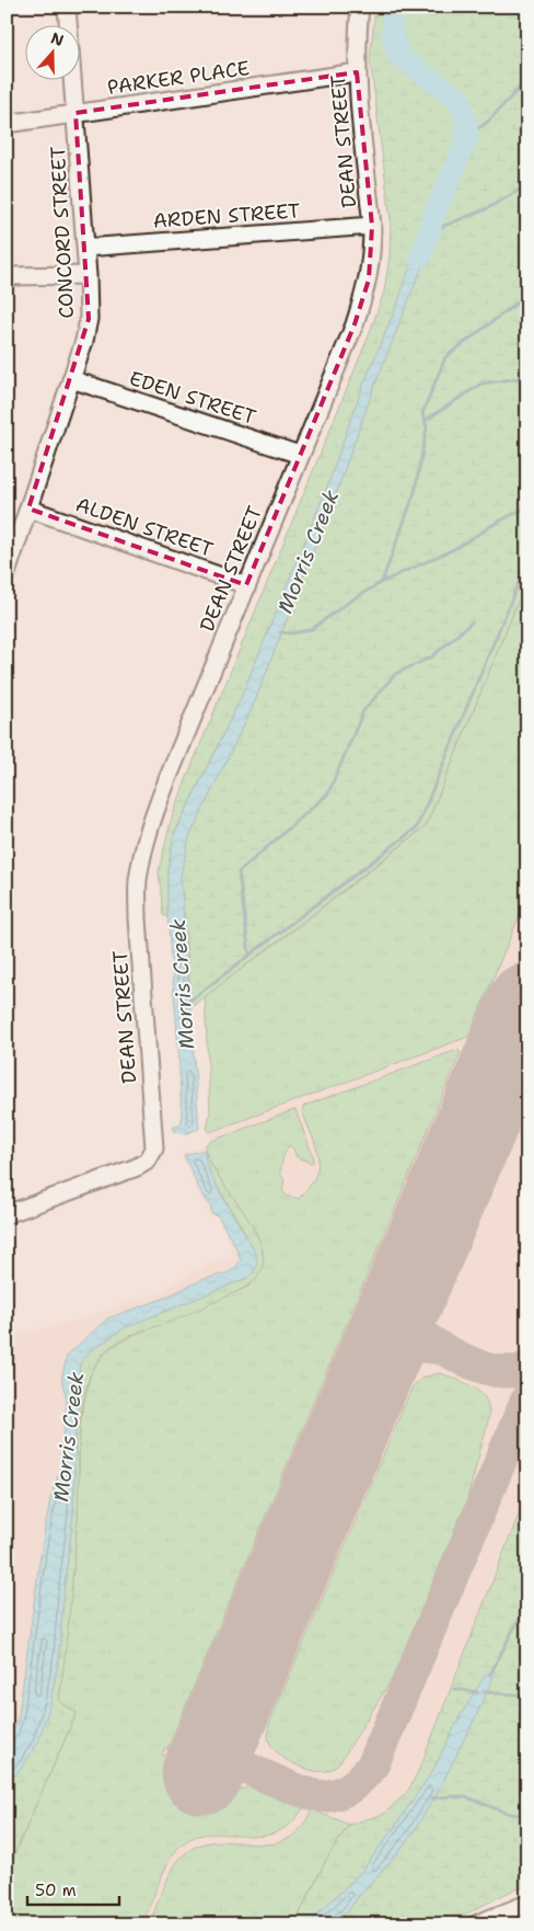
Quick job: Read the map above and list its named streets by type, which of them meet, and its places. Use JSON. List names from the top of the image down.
{
  "streets": {
    "street": [
      "PARKER PLACE",
      "DEAN STREET",
      "ARDEN STREET",
      "CONCORD STREET",
      "EDEN STREET",
      "ALDEN STREET"
    ]
  },
  "crossings": [
    ["PARKER PLACE", "DEAN STREET"],
    ["PARKER PLACE", "CONCORD STREET"],
    ["DEAN STREET", "ARDEN STREET"],
    ["DEAN STREET", "EDEN STREET"],
    ["DEAN STREET", "ALDEN STREET"],
    ["ARDEN STREET", "CONCORD STREET"],
    ["CONCORD STREET", "EDEN STREET"],
    ["CONCORD STREET", "ALDEN STREET"]
  ],
  "water": ["Morris Creek"],
  "scale_bar": "50 m",
  "north": "top"
}
